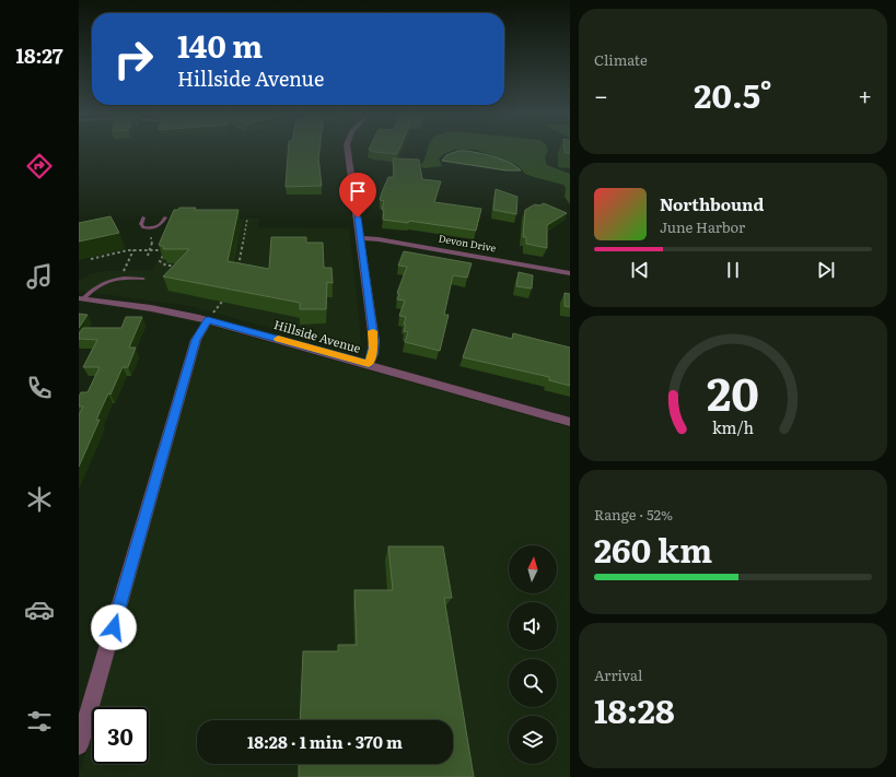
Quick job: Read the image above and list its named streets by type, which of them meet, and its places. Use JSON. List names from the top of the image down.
{
  "streets": {
    "street": ["Devon Drive", "Hillside Avenue"]
  },
  "north": "top",
  "page": {
    "tabs": "18:27",
    "tile": [
      "Climate",
      ["Range · 52%", "260 km"],
      ["Arrival", "18:28"]
    ],
    "turn": ["140 m", "Hillside Avenue"],
    "heat": ["−", "20.5°", "+"],
    "song": ["Northbound", "June Harbor"],
    "limit": "30",
    "trip": "18:28 · 1 min · 370 m",
    "gauge": ["20", "km/h"]
  }
}
